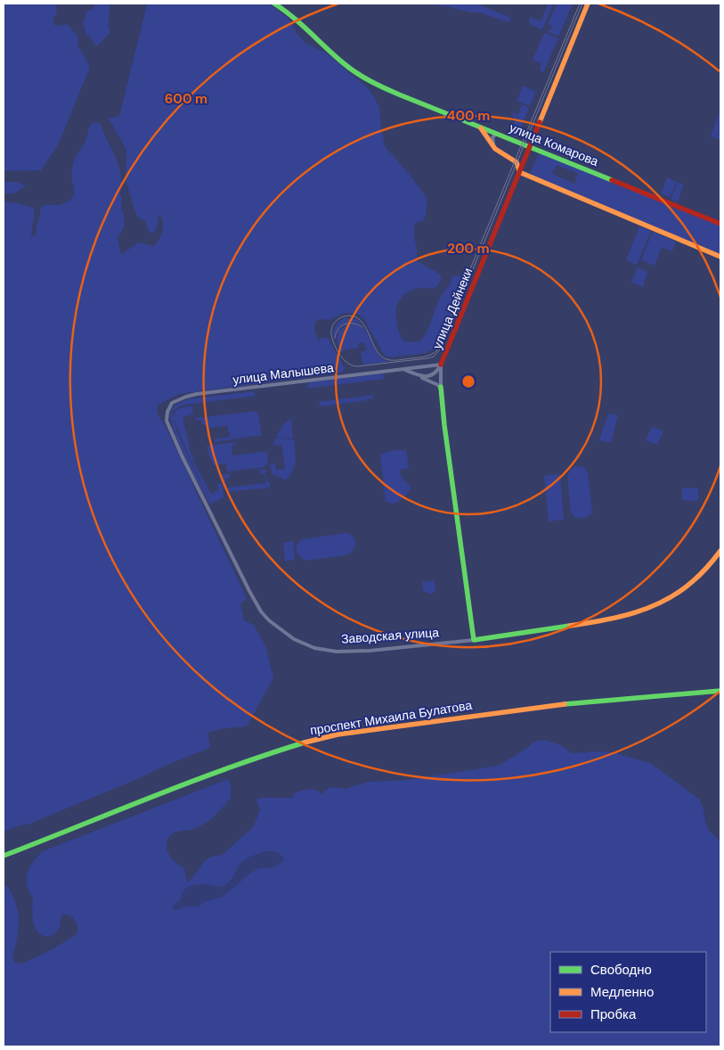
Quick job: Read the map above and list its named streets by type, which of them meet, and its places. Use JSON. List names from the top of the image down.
{
  "streets": {
    "street": [
      "улица Комарова",
      "улица Дейнеки",
      "улица Малышева",
      "Заводская улица",
      "проспект Михаила Булатова"
    ]
  },
  "crossings": [
    ["улица Комарова", "улица Дейнеки"],
    ["улица Дейнеки", "улица Малышева"],
    ["улица Дейнеки", "Заводская улица"],
    ["улица Малышева", "Заводская улица"]
  ],
  "legend": ["Свободно", "Медленно", "Пробка"],
  "rings": ["600 m", "400 m", "200 m"]
}
